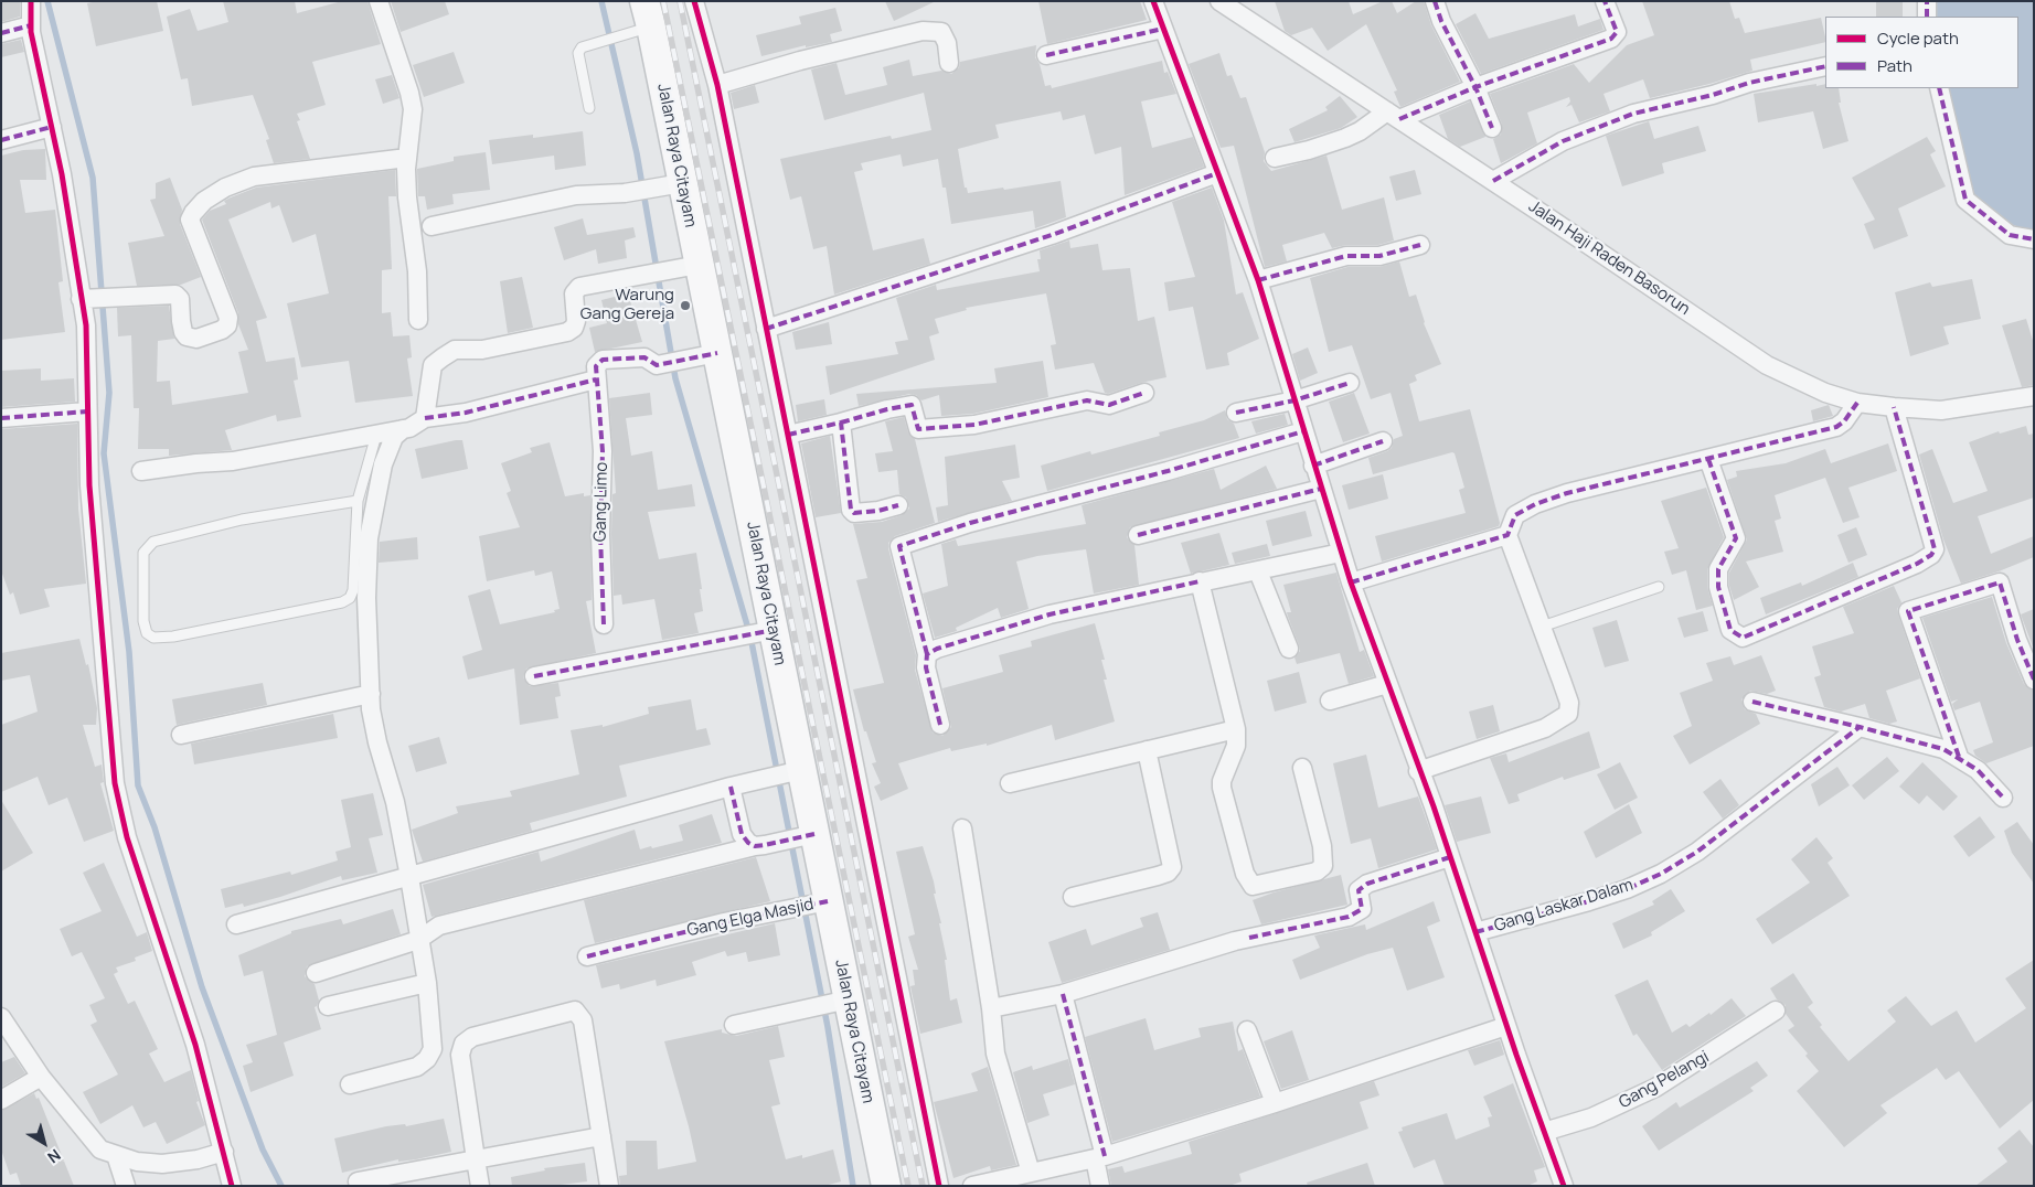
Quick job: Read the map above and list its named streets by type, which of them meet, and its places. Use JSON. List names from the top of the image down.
{
  "streets": {
    "main road": ["Jalan Raya Citayam"],
    "street": [
      "Jalan Haji Raden Basorun",
      "Gang Limo",
      "Gang Laskar Dalam",
      "Gang Elga Masjid",
      "Gang Pelangi"
    ]
  },
  "crossings": [
    ["Jalan Raya Citayam", "Gang Elga Masjid"]
  ],
  "places": ["Warung Gang Gereja"],
  "legend": ["Cycle path", "Path"],
  "north": "bottom right"
}
